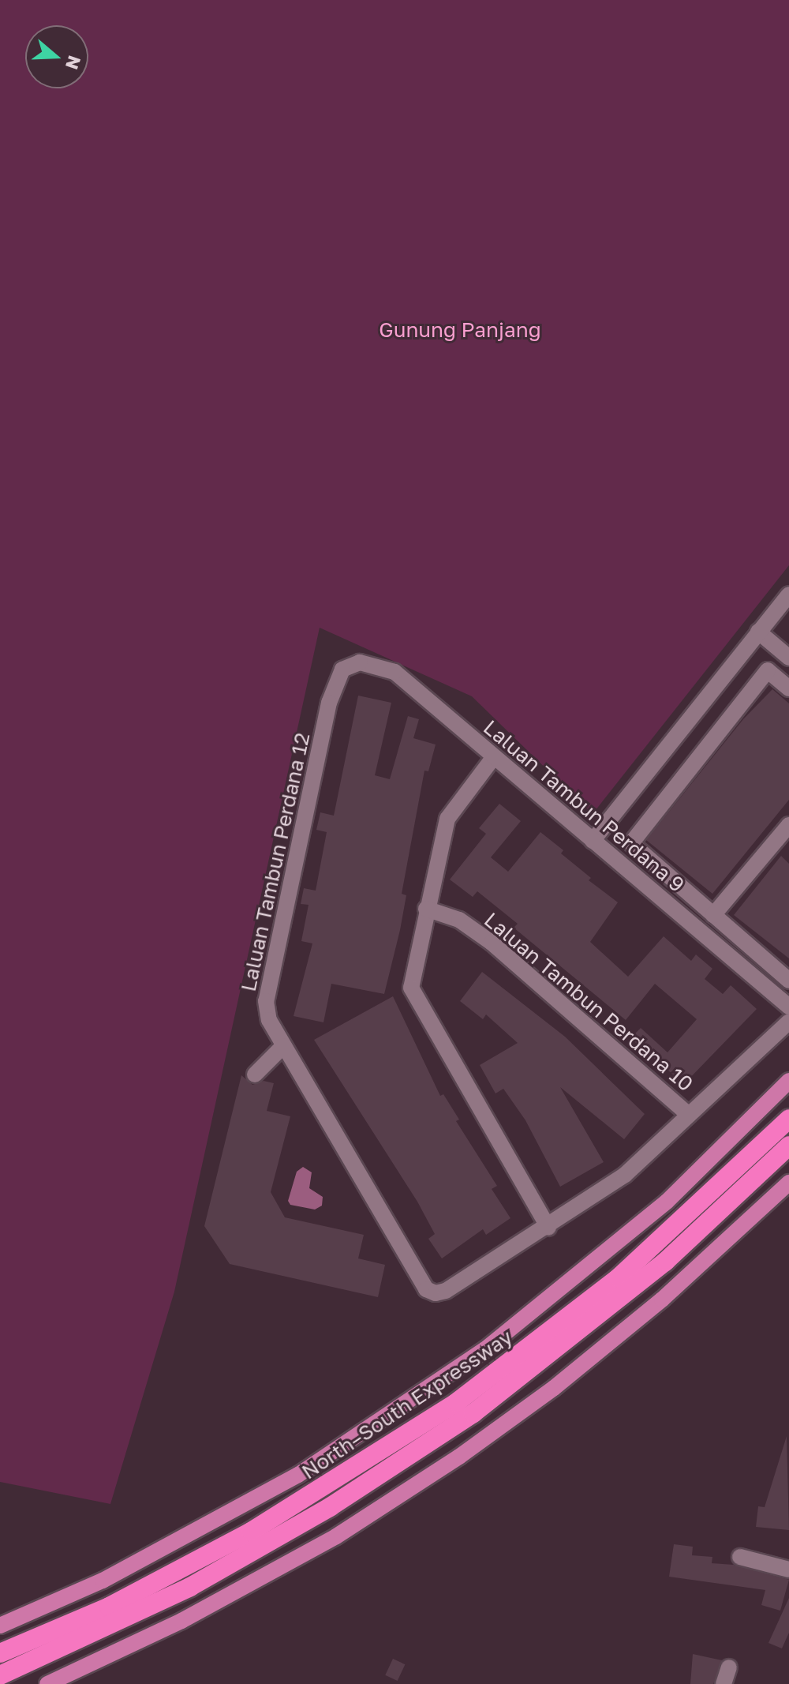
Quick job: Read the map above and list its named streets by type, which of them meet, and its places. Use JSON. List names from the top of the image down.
{
  "streets": {
    "highway": ["North–South Expressway"],
    "street": ["Laluan Tambun Perdana 9", "Laluan Tambun Perdana 12", "Laluan Tambun Perdana 10"]
  },
  "crossings": [
    ["Laluan Tambun Perdana 9", "Laluan Tambun Perdana 12"]
  ],
  "parks": ["Gunung Panjang"],
  "north": "right"
}
